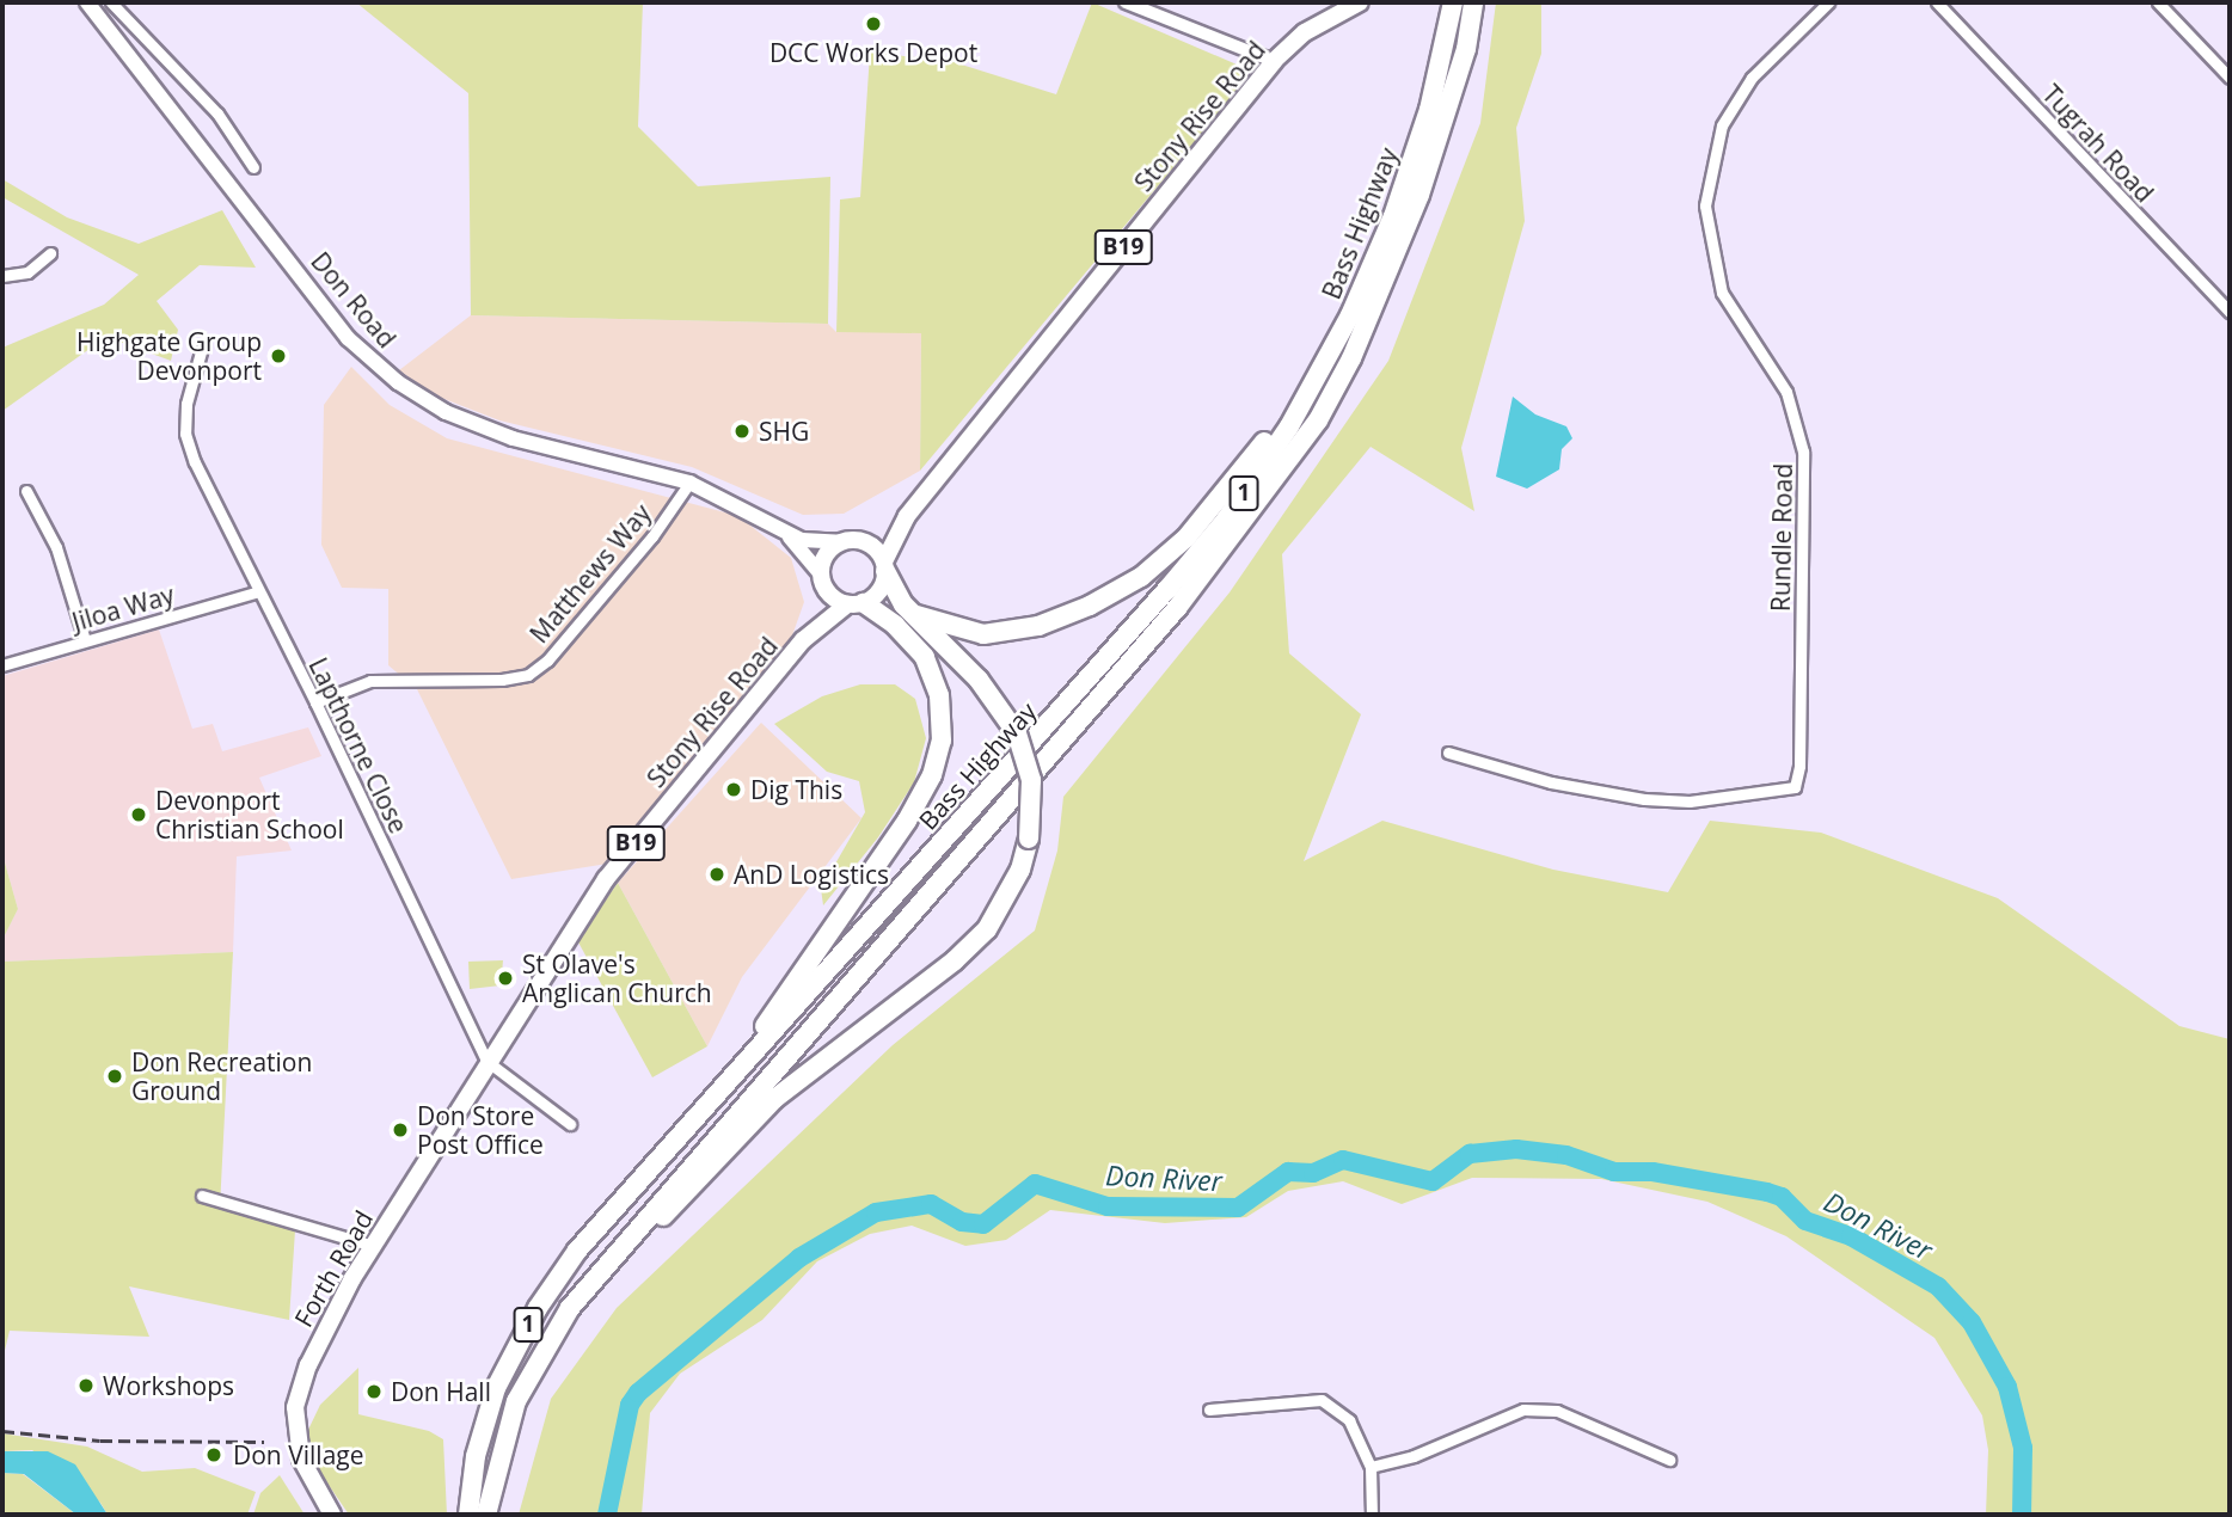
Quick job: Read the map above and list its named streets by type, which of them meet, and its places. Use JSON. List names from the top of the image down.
{
  "streets": {
    "highway": ["Bass Highway", "1"],
    "main road": [
      "Stony Rise Road",
      "B19",
      "Don Road",
      "Forth Road"
    ],
    "street": [
      "Tugrah Road",
      "Rundle Road",
      "Matthews Way",
      "Jiloa Way",
      "Lapthorne Close"
    ]
  },
  "crossings": [
    ["Stony Rise Road", "B19"],
    ["Stony Rise Road", "Don Road"],
    ["Stony Rise Road", "Lapthorne Close"],
    ["Stony Rise Road", "Forth Road"],
    ["B19", "Don Road"],
    ["Don Road", "Matthews Way"],
    ["Matthews Way", "Lapthorne Close"],
    ["Jiloa Way", "Lapthorne Close"],
    ["Lapthorne Close", "Forth Road"]
  ],
  "water": ["Don River"],
  "places": [
    "DCC Works Depot",
    "Highgate Group Devonport",
    "SHG",
    "Dig This",
    "Devonport Christian School",
    "AnD Logistics",
    "St Olave's Anglican Church",
    "Don Recreation Ground",
    "Don Store Post Office",
    "Workshops",
    "Don Hall",
    "Don Village"
  ]
}
